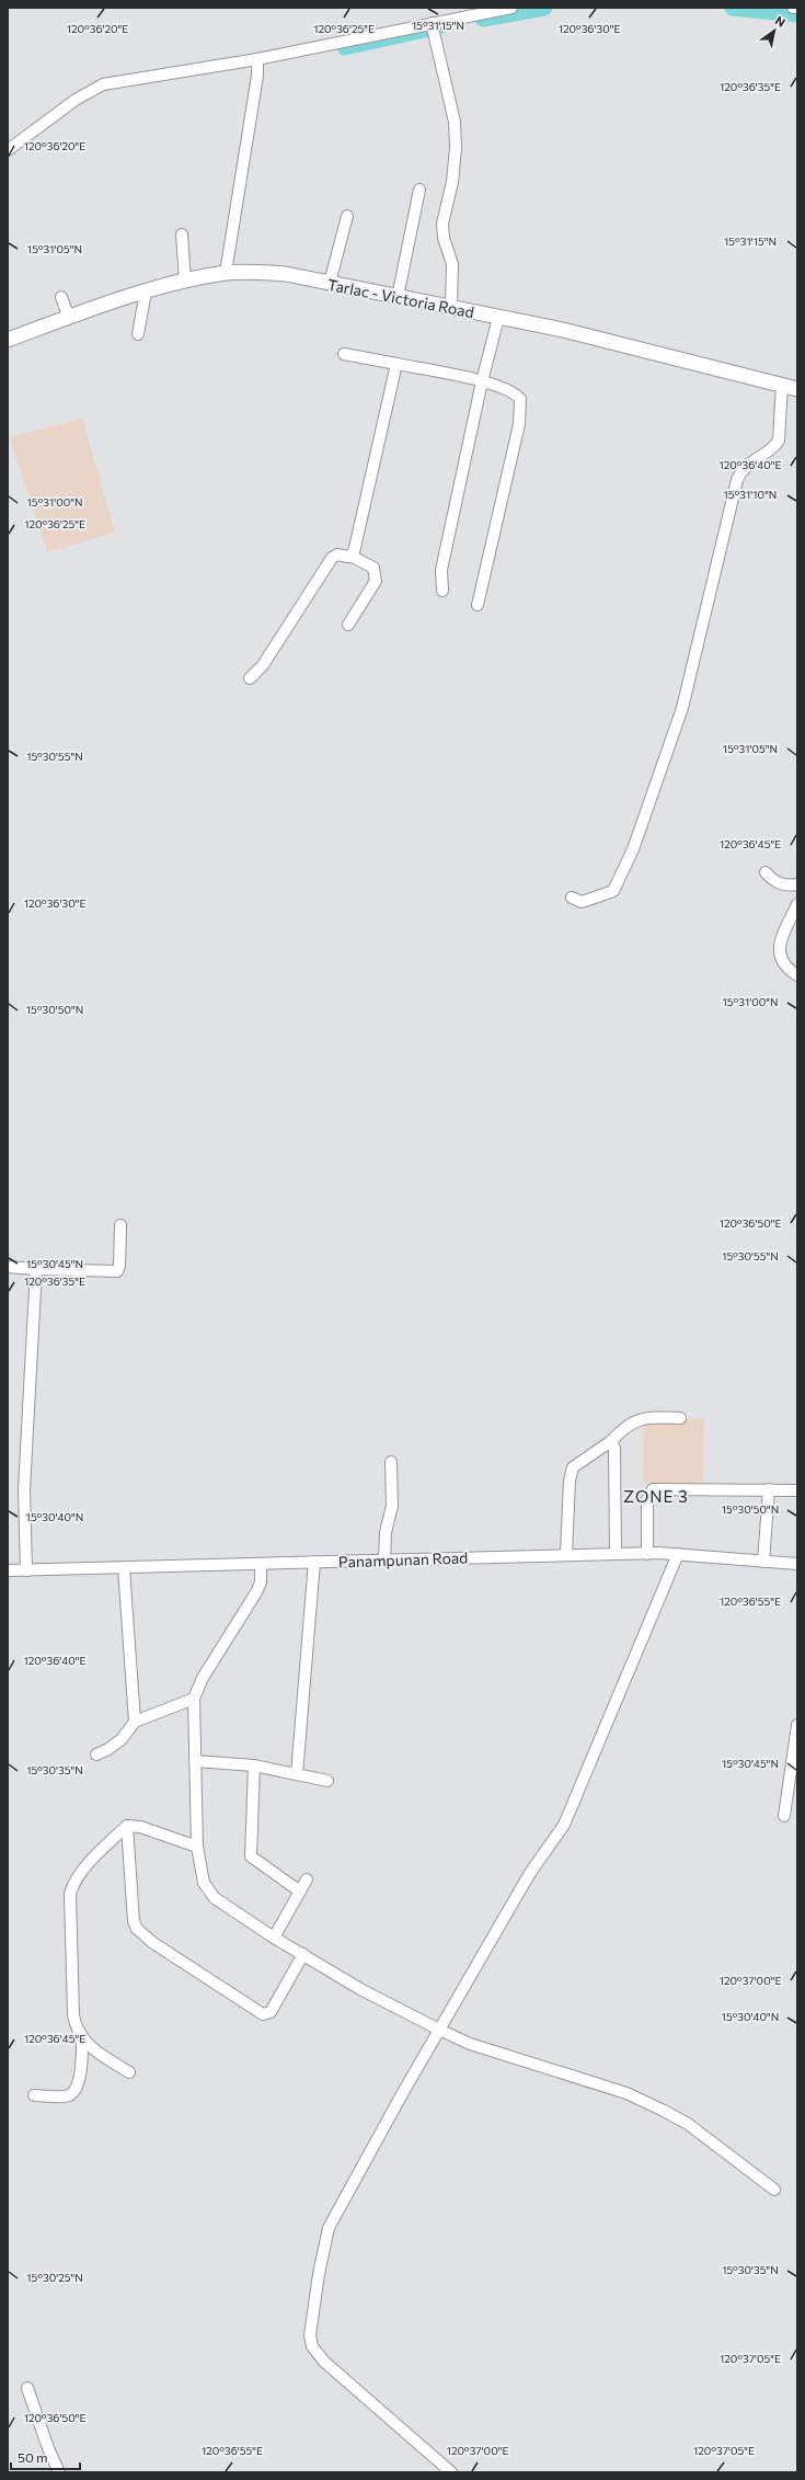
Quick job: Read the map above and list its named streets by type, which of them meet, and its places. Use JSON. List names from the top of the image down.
{
  "streets": {
    "main road": ["Tarlac - Victoria Road"],
    "street": ["Panampunan Road"]
  },
  "districts": ["ZONE 3"],
  "scale_bar": "50 m",
  "north": "top right",
  "coordinates": [
    "15°31'15\"N",
    "120°36'20\"E",
    "120°36'25\"E",
    "120°36'30\"E",
    "120°36'35\"E",
    "15°31'05\"N",
    "120°36'40\"E",
    "15°31'10\"N",
    "15°31'00\"N",
    "15°30'55\"N",
    "120°36'45\"E",
    "15°30'50\"N",
    "120°36'50\"E",
    "15°30'45\"N",
    "15°30'40\"N",
    "120°36'55\"E",
    "15°30'35\"N",
    "120°37'00\"E",
    "15°30'25\"N",
    "120°37'05\"E"
  ]
}
